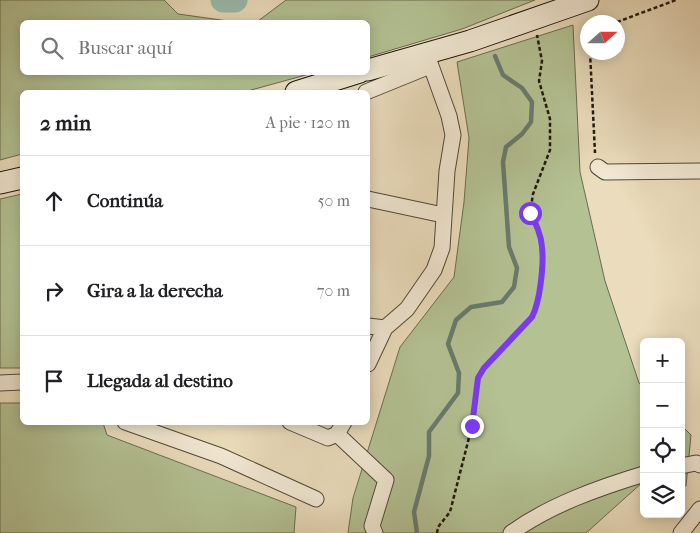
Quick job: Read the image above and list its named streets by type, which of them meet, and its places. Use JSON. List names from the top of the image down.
{
  "north": "right",
  "page": {
    "search": "Buscar aquí",
    "heading": ["2 min", "A pie · 120 m"],
    "list": [
      ["Continúa", "50 m"],
      ["Gira a la derecha", "70 m"],
      "Llegada al destino"
    ],
    "map_buttons": ["+", "−"]
  }
}
